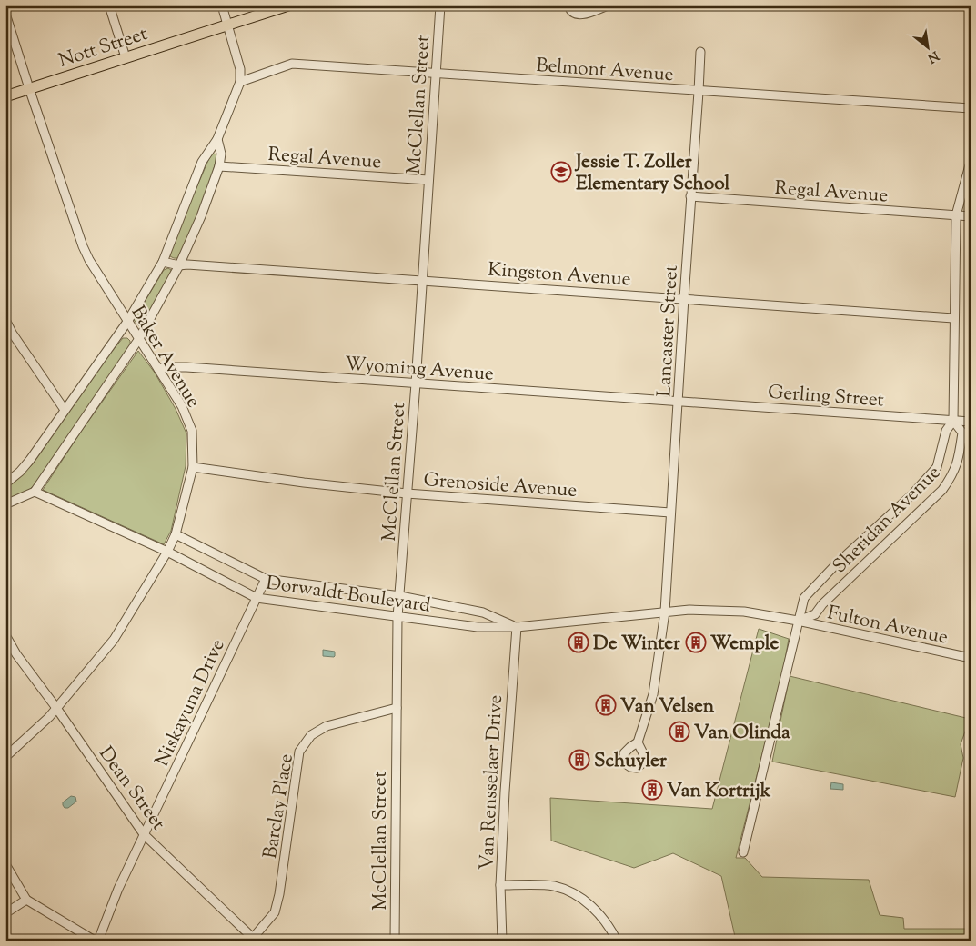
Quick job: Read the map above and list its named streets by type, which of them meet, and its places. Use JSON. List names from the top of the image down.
{
  "streets": {
    "main road": ["Nott Street"],
    "street": [
      "Belmont Avenue",
      "McClellan Street",
      "Regal Avenue",
      "Kingston Avenue",
      "Lancaster Street",
      "Baker Avenue",
      "Wyoming Avenue",
      "Gerling Street",
      "Grenoside Avenue",
      "Sheridan Avenue",
      "Dorwaldt Boulevard",
      "Fulton Avenue",
      "Niskayuna Drive",
      "Van Rensselaer Drive",
      "Dean Street",
      "Barclay Place"
    ]
  },
  "crossings": [
    ["Nott Street", "Baker Avenue"],
    ["Belmont Avenue", "McClellan Street"],
    ["Belmont Avenue", "Lancaster Street"],
    ["McClellan Street", "Regal Avenue"],
    ["McClellan Street", "Kingston Avenue"],
    ["McClellan Street", "Wyoming Avenue"],
    ["McClellan Street", "Grenoside Avenue"],
    ["McClellan Street", "Dorwaldt Boulevard"],
    ["McClellan Street", "Barclay Place"],
    ["Regal Avenue", "Lancaster Street"],
    ["Regal Avenue", "Sheridan Avenue"],
    ["Kingston Avenue", "Lancaster Street"],
    ["Kingston Avenue", "Sheridan Avenue"],
    ["Lancaster Street", "Wyoming Avenue"],
    ["Lancaster Street", "Gerling Street"],
    ["Lancaster Street", "Grenoside Avenue"],
    ["Lancaster Street", "Dorwaldt Boulevard"],
    ["Baker Avenue", "Wyoming Avenue"],
    ["Baker Avenue", "Grenoside Avenue"],
    ["Baker Avenue", "Dorwaldt Boulevard"],
    ["Baker Avenue", "Dean Street"],
    ["Wyoming Avenue", "Gerling Street"],
    ["Gerling Street", "Sheridan Avenue"],
    ["Sheridan Avenue", "Dorwaldt Boulevard"],
    ["Sheridan Avenue", "Fulton Avenue"],
    ["Dorwaldt Boulevard", "Fulton Avenue"],
    ["Dorwaldt Boulevard", "Niskayuna Drive"],
    ["Dorwaldt Boulevard", "Van Rensselaer Drive"],
    ["Niskayuna Drive", "Dean Street"],
    ["Dean Street", "Barclay Place"]
  ],
  "places": {
    "school or university": ["Jessie T. Zoller Elementary School"],
    "building": [
      "De Winter",
      "Wemple",
      "Van Velsen",
      "Van Olinda",
      "Schuyler",
      "Van Kortrijk"
    ]
  },
  "north": "bottom right"
}
